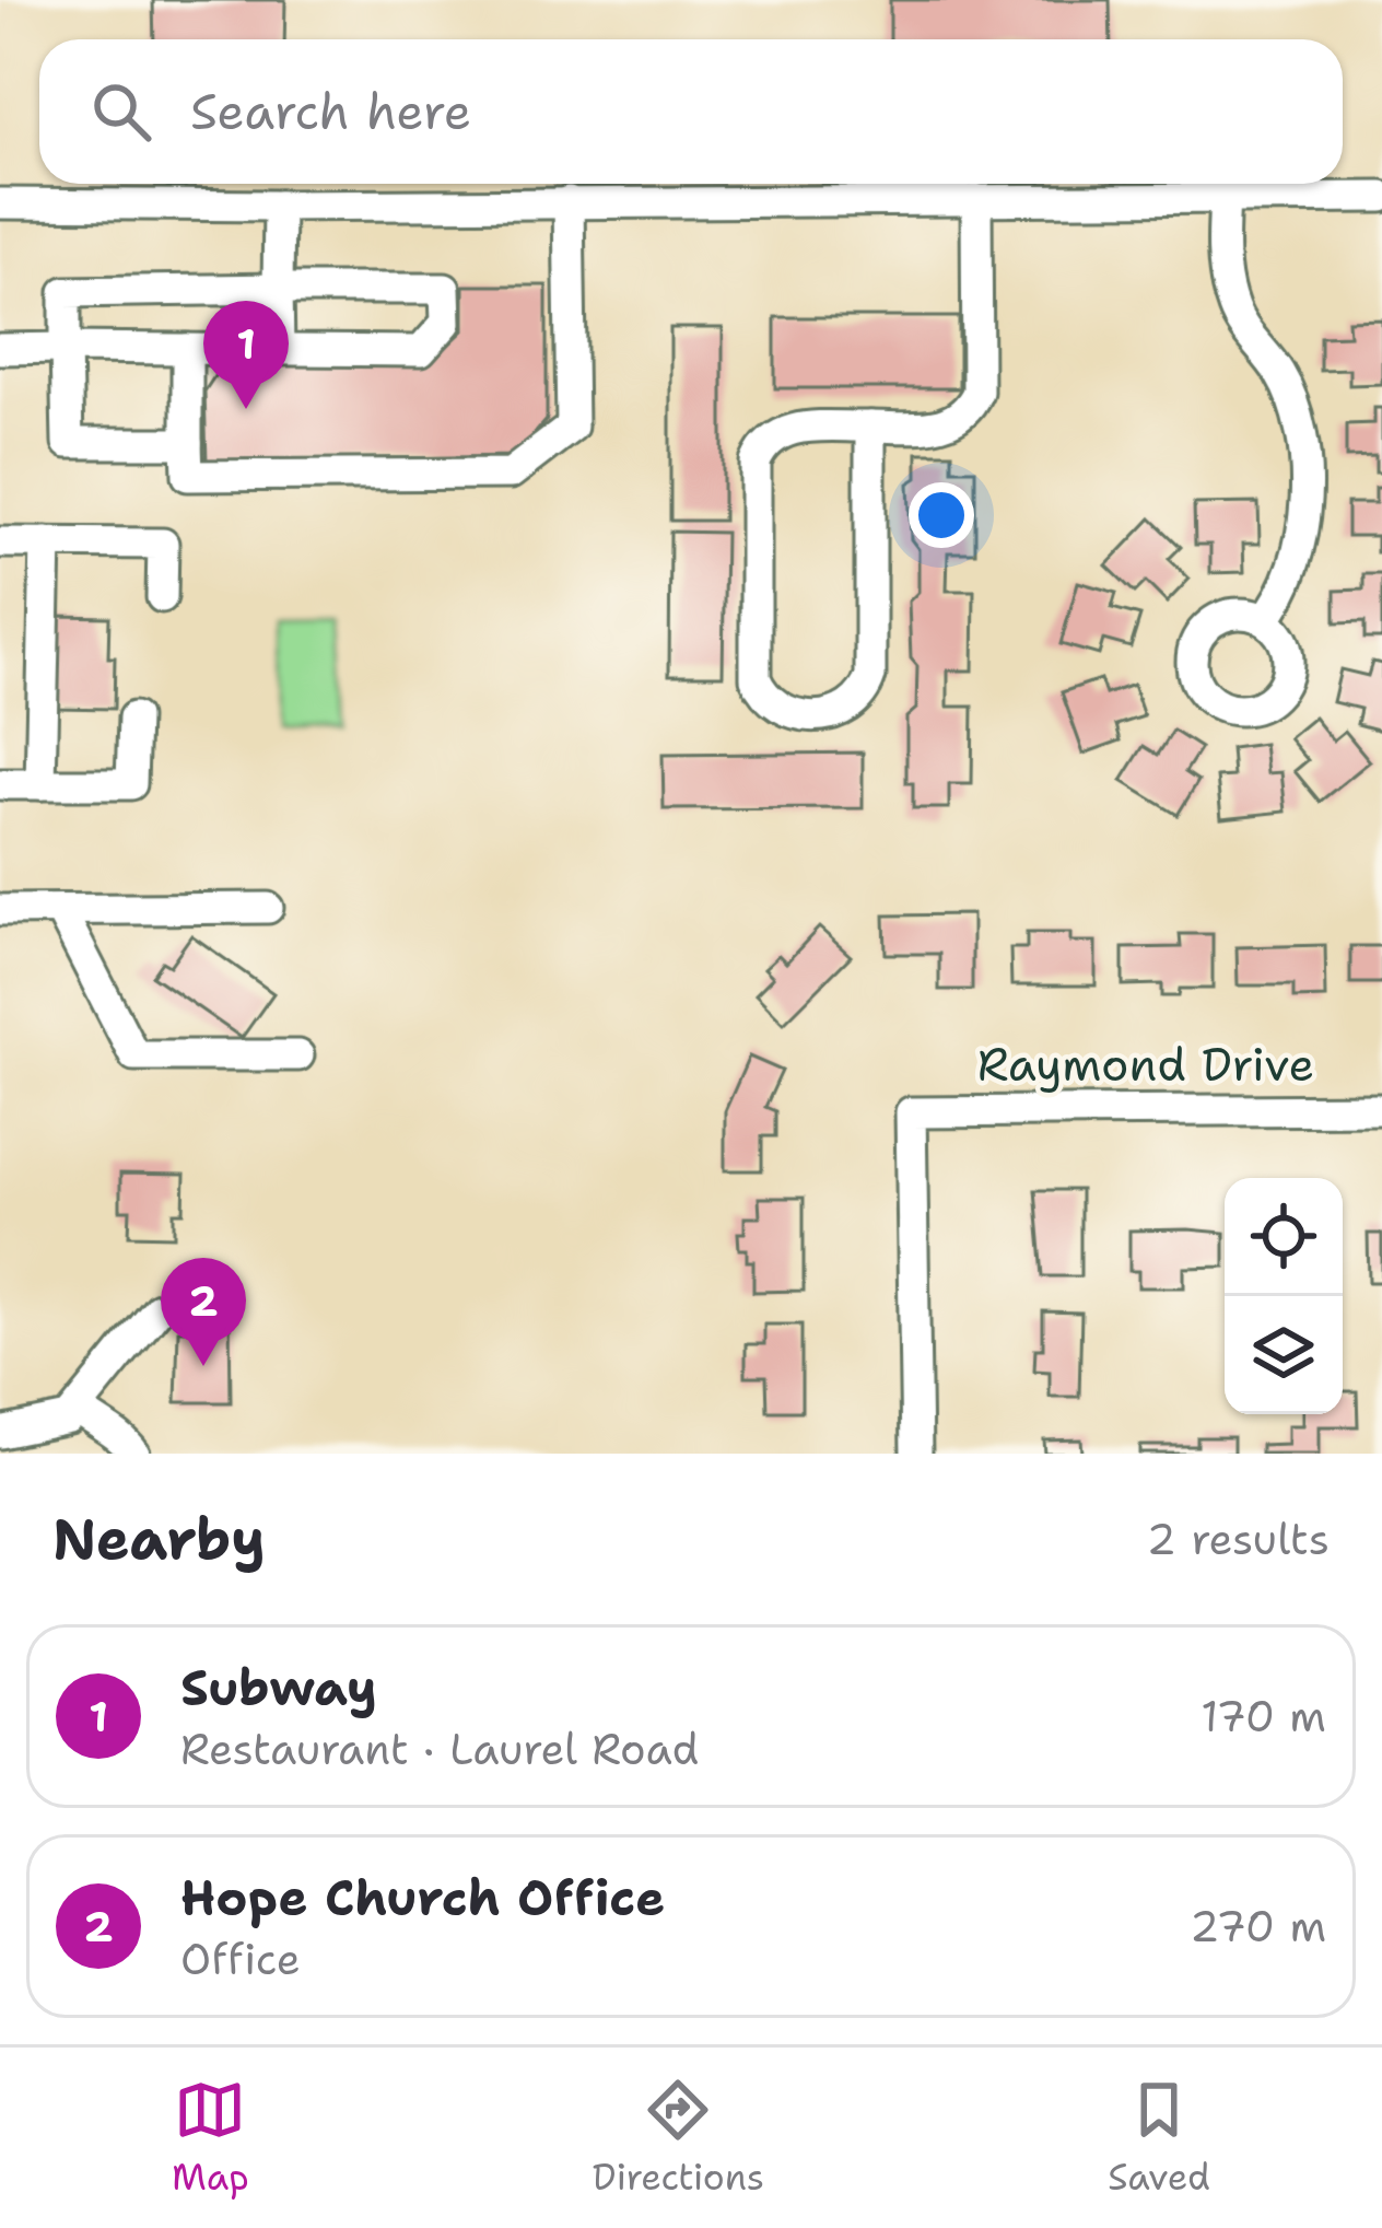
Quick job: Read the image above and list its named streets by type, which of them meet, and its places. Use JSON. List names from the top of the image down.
{
  "streets": {
    "street": ["Raymond Drive"]
  },
  "page": {
    "search": "Search here",
    "pins": ["1", "2"],
    "heading": ["Nearby", "2 results"],
    "list": [
      {
        "mark": "1",
        "name": "Subway",
        "note": "Restaurant · Laurel Road",
        "value": "170 m"
      },
      {
        "mark": "2",
        "name": "Hope Church Office",
        "note": "Office",
        "value": "270 m"
      }
    ],
    "nav": ["Map", "Directions", "Saved"]
  }
}
